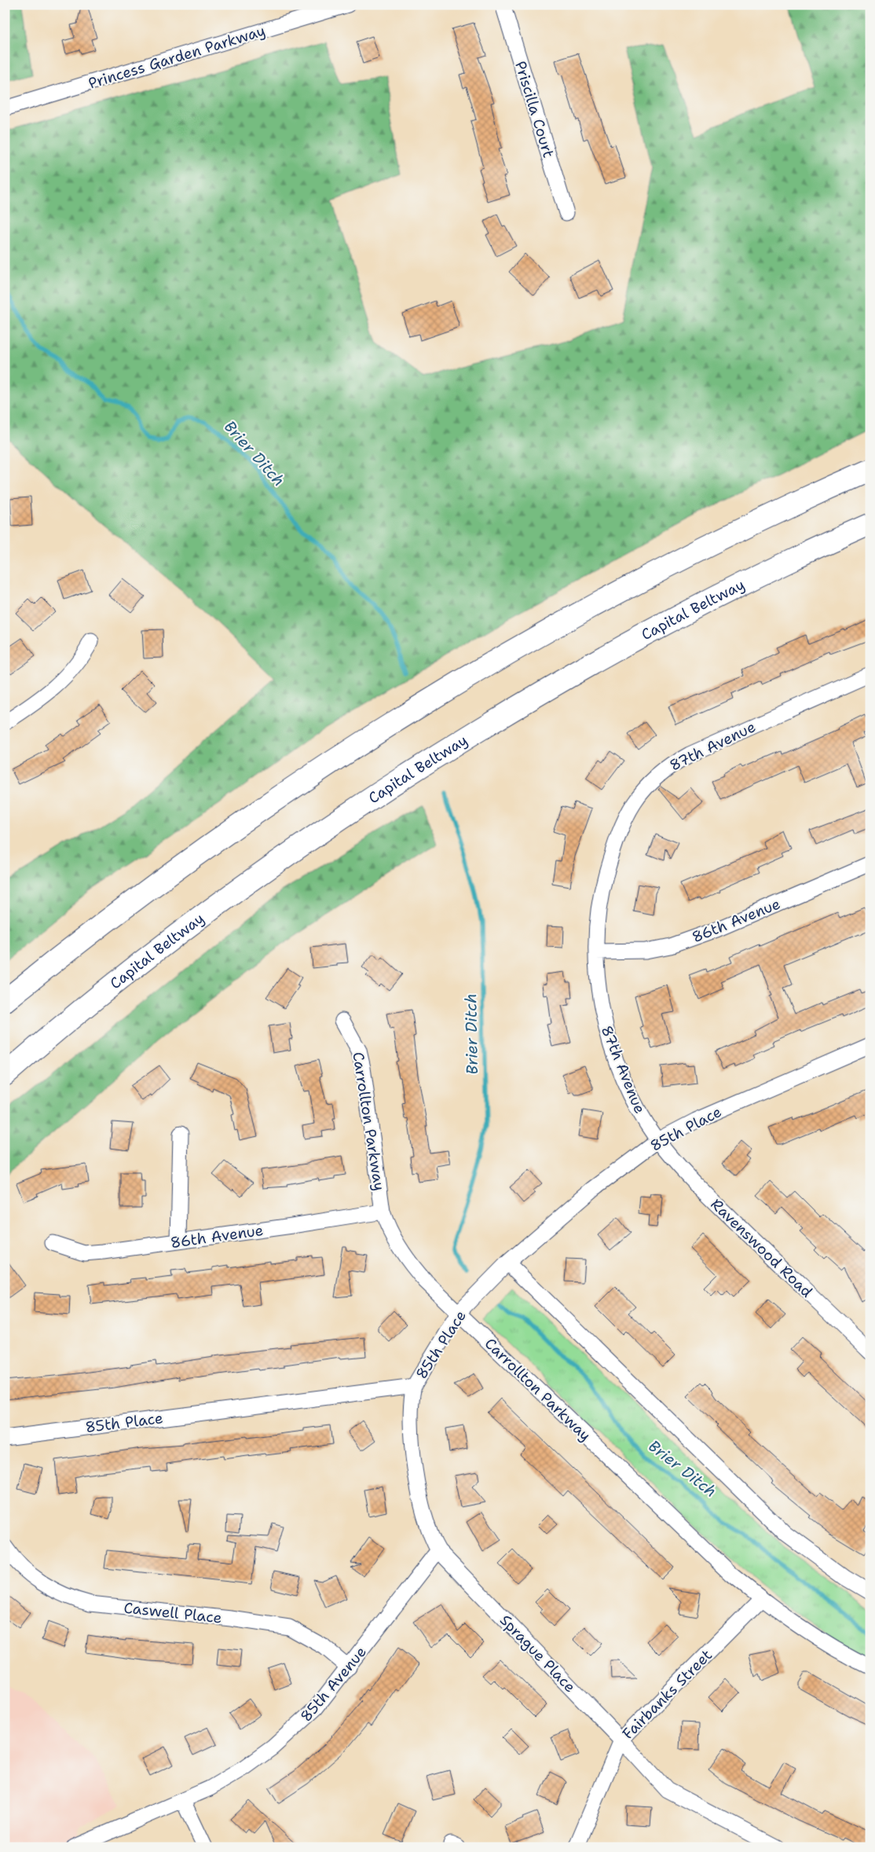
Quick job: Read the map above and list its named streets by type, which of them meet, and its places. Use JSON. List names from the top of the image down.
{
  "streets": {
    "highway": ["Capital Beltway"],
    "street": [
      "Princess Garden Parkway",
      "Priscilla Court",
      "87th Avenue",
      "86th Avenue",
      "Carrollton Parkway",
      "85th Place",
      "Ravenswood Road",
      "Caswell Place",
      "Sprague Place",
      "85th Avenue",
      "Fairbanks Street"
    ]
  },
  "crossings": [
    ["87th Avenue", "86th Avenue"],
    ["87th Avenue", "85th Place"],
    ["87th Avenue", "Ravenswood Road"],
    ["86th Avenue", "Carrollton Parkway"],
    ["Carrollton Parkway", "85th Place"],
    ["Carrollton Parkway", "Fairbanks Street"],
    ["85th Place", "Ravenswood Road"],
    ["85th Place", "Sprague Place"],
    ["Caswell Place", "85th Avenue"],
    ["Sprague Place", "85th Avenue"],
    ["Sprague Place", "Fairbanks Street"]
  ],
  "water": ["Brier Ditch"]
}
